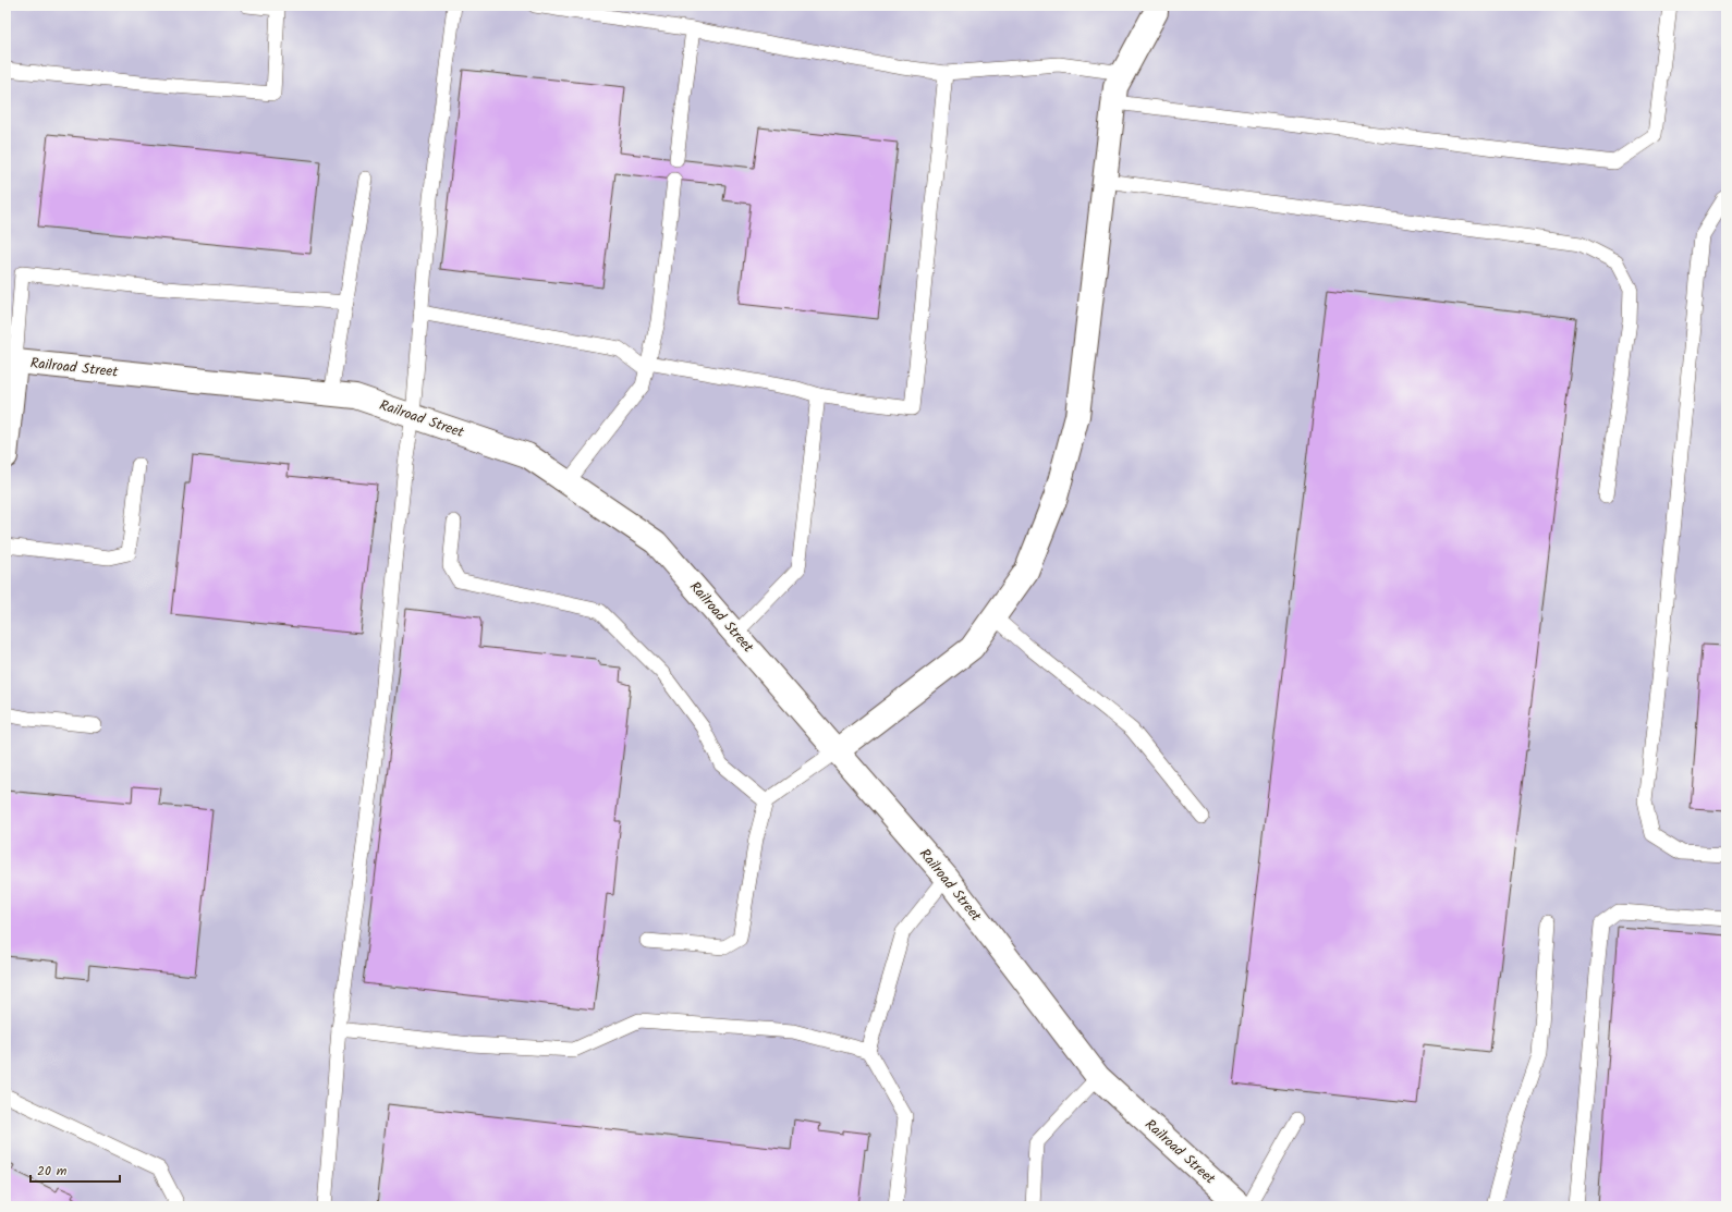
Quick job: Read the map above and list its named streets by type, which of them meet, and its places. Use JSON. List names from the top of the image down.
{
  "streets": {
    "street": ["Railroad Street"]
  },
  "scale_bar": "20 m"
}
